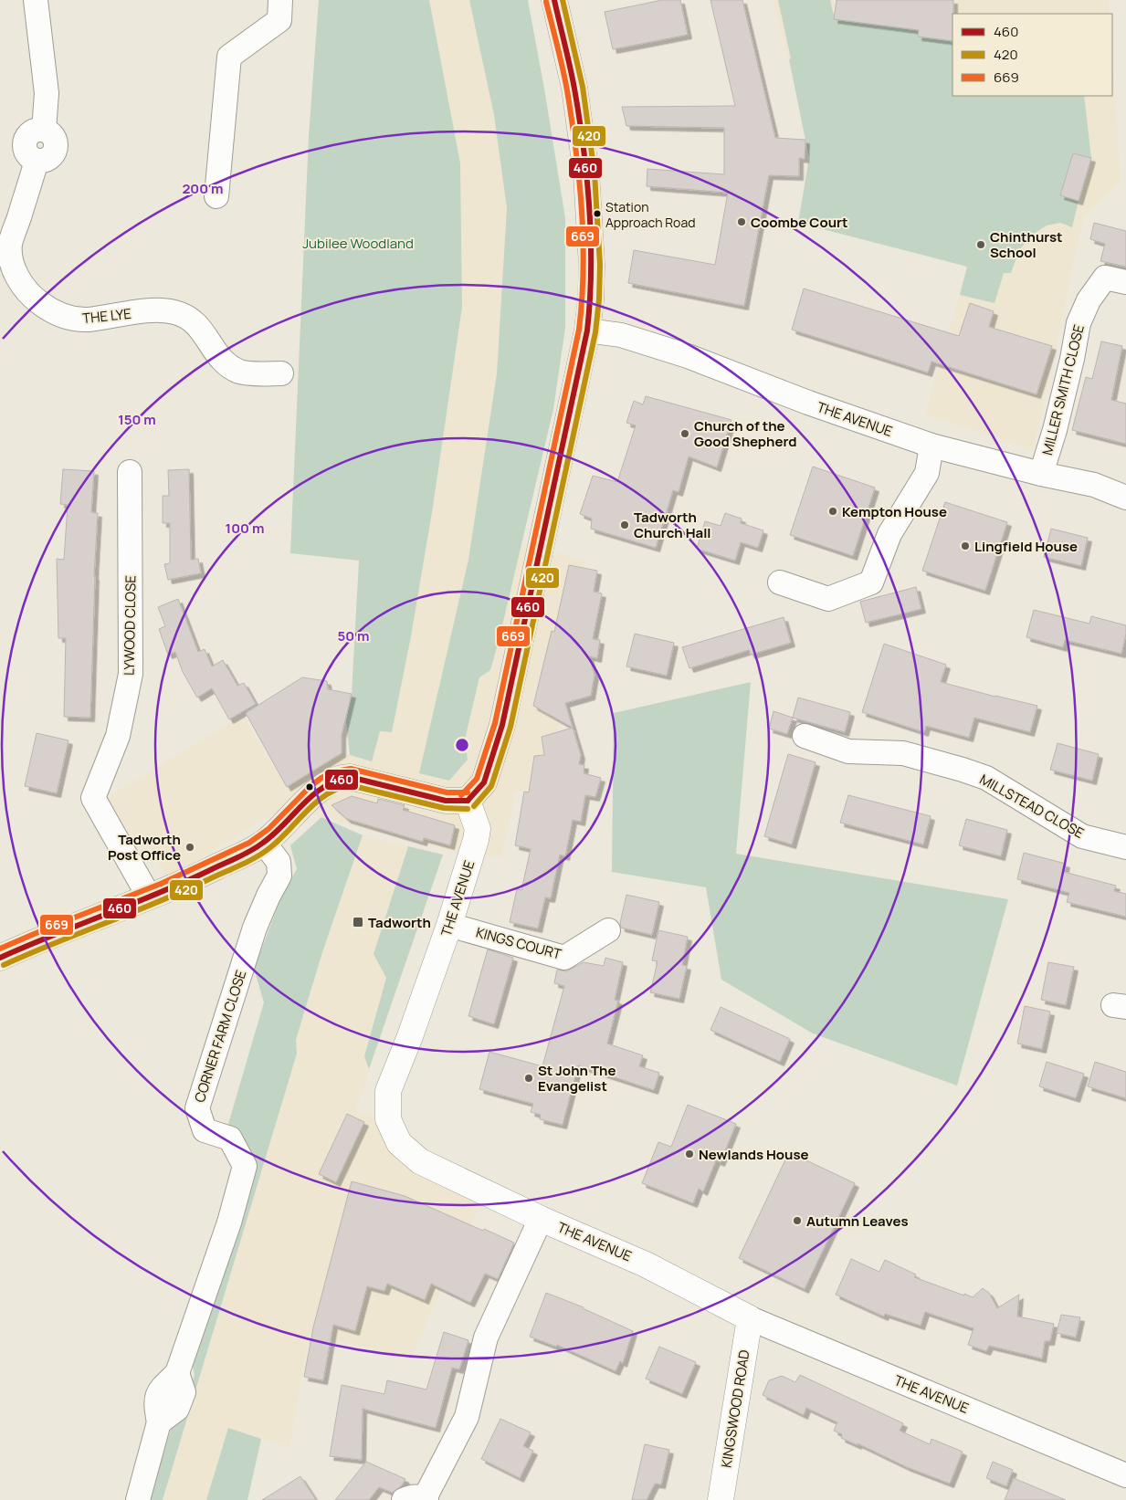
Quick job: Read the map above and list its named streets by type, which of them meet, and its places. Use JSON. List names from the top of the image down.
{
  "streets": {
    "street": [
      "THE LYE",
      "MILLER SMITH CLOSE",
      "THE AVENUE",
      "LYWOOD CLOSE",
      "MILLSTEAD CLOSE",
      "KINGS COURT",
      "CORNER FARM CLOSE",
      "KINGSWOOD ROAD"
    ]
  },
  "crossings": [
    ["MILLER SMITH CLOSE", "THE AVENUE"],
    ["THE AVENUE", "KINGS COURT"],
    ["THE AVENUE", "KINGSWOOD ROAD"]
  ],
  "parks": ["Jubilee Woodland"],
  "places": {
    "other": [
      "Station Approach Road",
      "Coombe Court",
      "Chinthurst School",
      "Church of the Good Shepherd",
      "Kempton House",
      "Tadworth Church Hall",
      "Lingfield House",
      "Tadworth Post Office",
      "St John The Evangelist",
      "Newlands House",
      "Autumn Leaves"
    ],
    "transit": ["Tadworth"]
  },
  "lines": ["transit line 460", "transit line 420", "transit line 669"],
  "legend": ["460", "420", "669"],
  "rings": [
    "200 m",
    "150 m",
    "100 m",
    "50 m"
  ]
}
